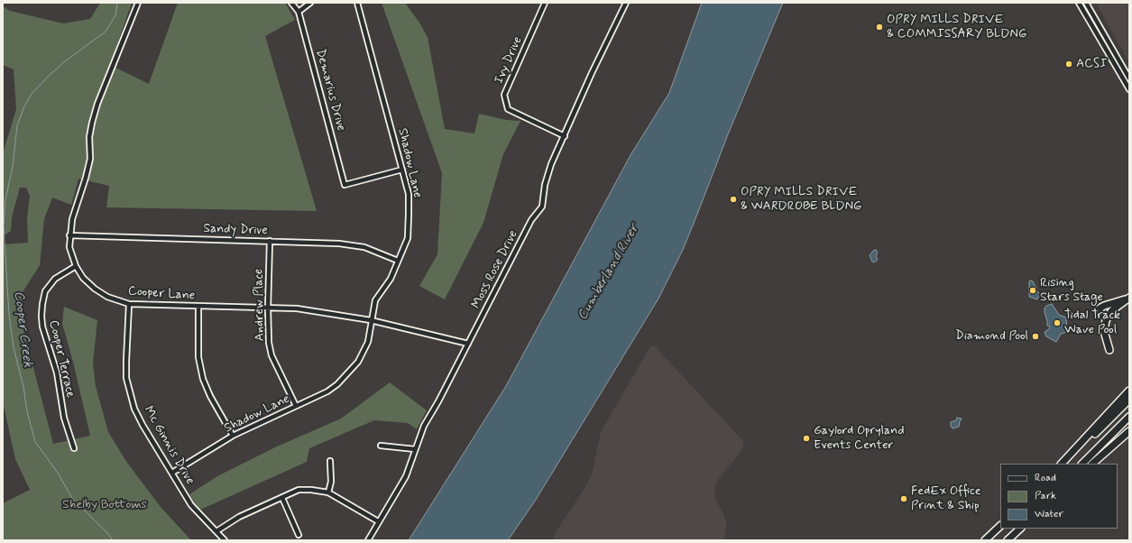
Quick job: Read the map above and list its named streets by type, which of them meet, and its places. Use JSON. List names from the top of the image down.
{
  "streets": {
    "street": [
      "Ivy Drive",
      "Demarius Drive",
      "Shadow Lane",
      "Sandy Drive",
      "Moss Rose Drive",
      "Cooper Lane",
      "Andrew Place",
      "Cooper Terrace",
      "Mc Ginnis Drive"
    ]
  },
  "crossings": [
    ["Ivy Drive", "Moss Rose Drive"],
    ["Demarius Drive", "Shadow Lane"],
    ["Shadow Lane", "Sandy Drive"],
    ["Shadow Lane", "Cooper Lane"],
    ["Shadow Lane", "Andrew Place"],
    ["Shadow Lane", "Mc Ginnis Drive"],
    ["Sandy Drive", "Cooper Lane"],
    ["Sandy Drive", "Andrew Place"],
    ["Moss Rose Drive", "Cooper Lane"],
    ["Cooper Lane", "Andrew Place"],
    ["Cooper Lane", "Cooper Terrace"],
    ["Cooper Lane", "Mc Ginnis Drive"]
  ],
  "water": ["Cumberland River", "Cooper Creek"],
  "parks": ["Shelby Bottoms"],
  "places": [
    "OPRY MILLS DRIVE & COMMISSARY BLDNG",
    "ACSI",
    "OPRY MILLS DRIVE & WARDROBE BLDNG",
    "Rising Stars Stage",
    "Tidal Track Wave Pool",
    "Diamond Pool",
    "Gaylord Opryland Events Center",
    "FedEx Office Print & Ship"
  ],
  "legend": ["Road", "Park", "Water"]
}
